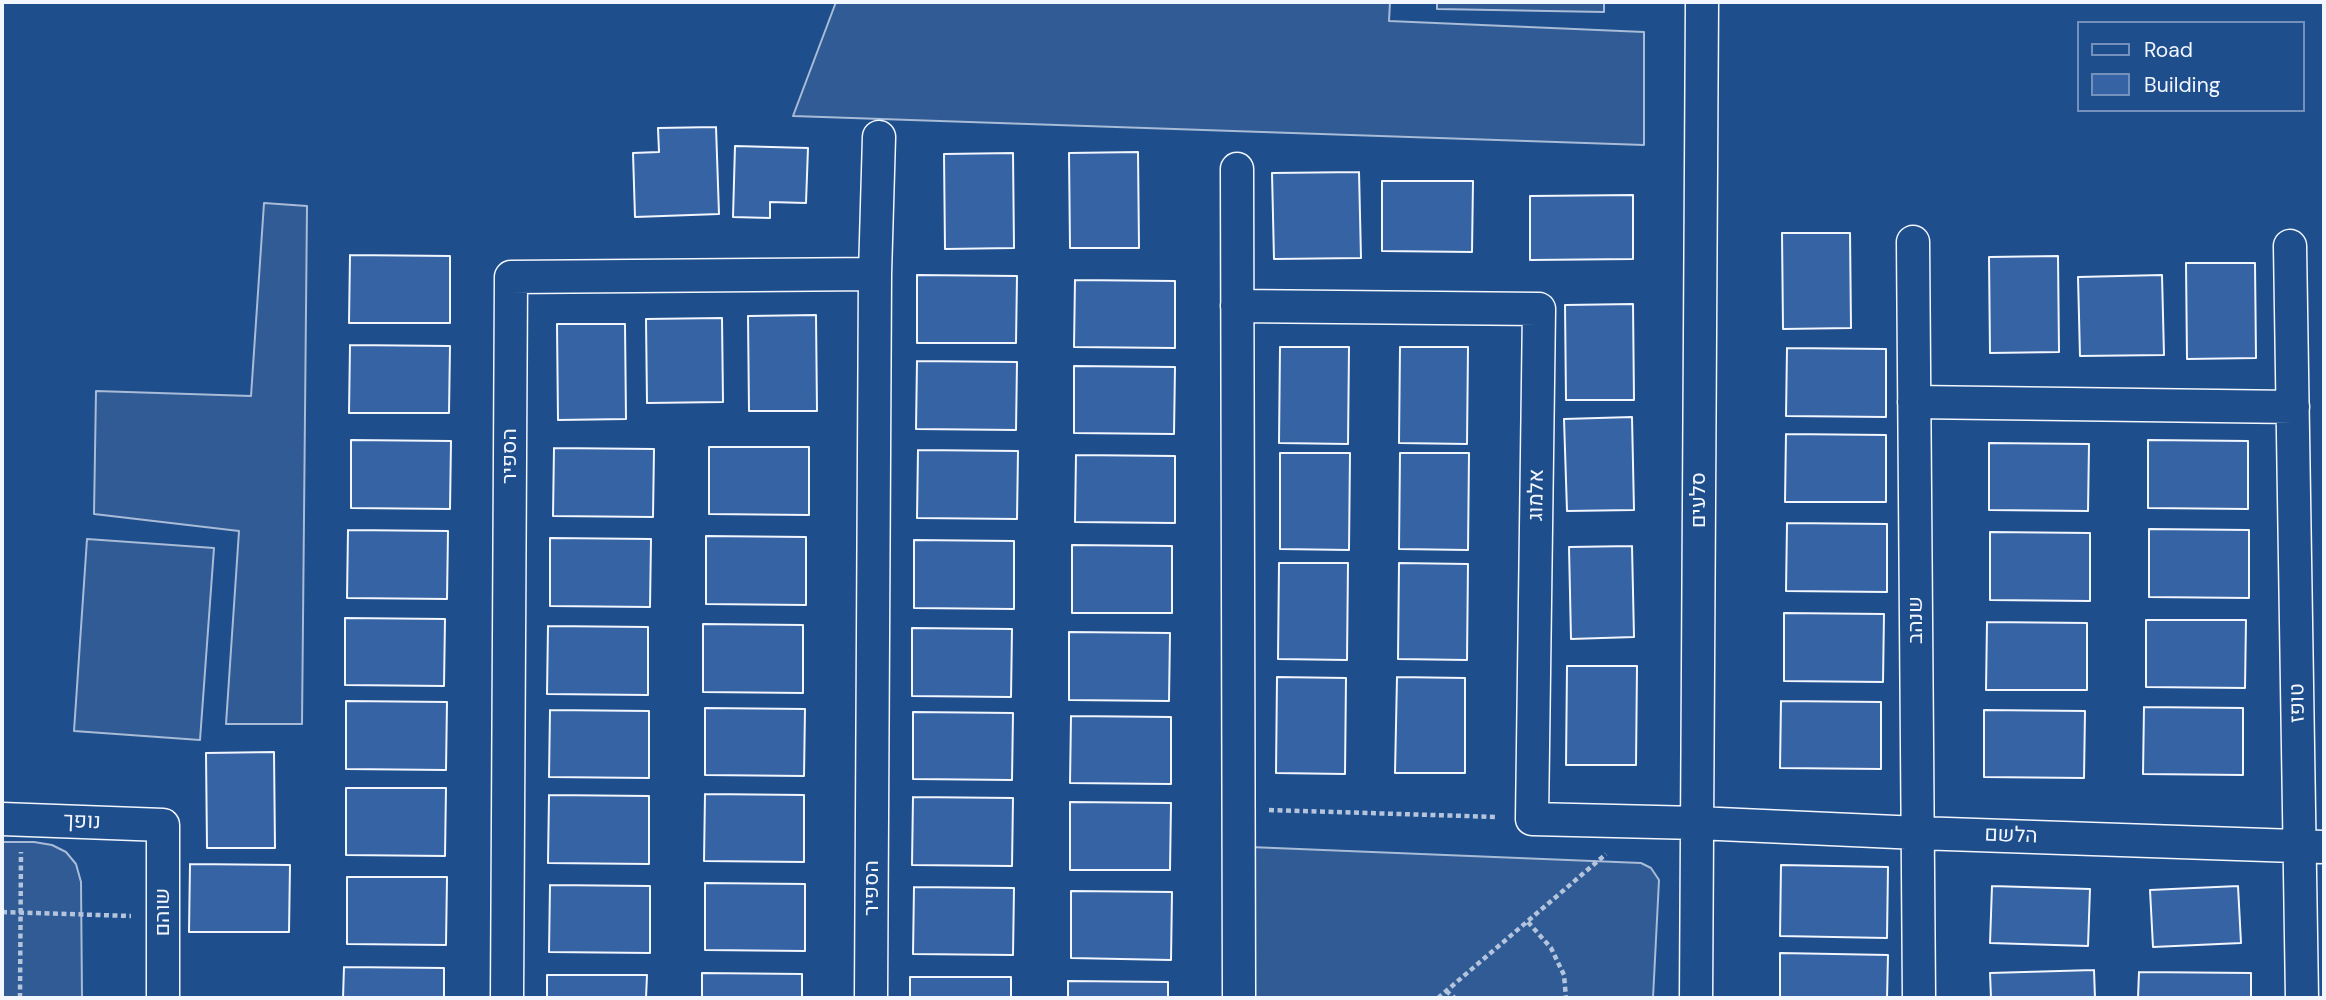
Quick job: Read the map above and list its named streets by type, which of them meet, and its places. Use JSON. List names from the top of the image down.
{
  "streets": {
    "street": [
      "הספיר",
      "אלמוג",
      "סלעים",
      "שנהב",
      "טופז",
      "נופך",
      "הלשם",
      "שוהם"
    ]
  },
  "crossings": [
    ["סלעים", "הלשם"],
    ["שנהב", "הלשם"],
    ["טופז", "הלשם"],
    ["נופך", "שוהם"]
  ],
  "legend": ["Road", "Building"]
}
